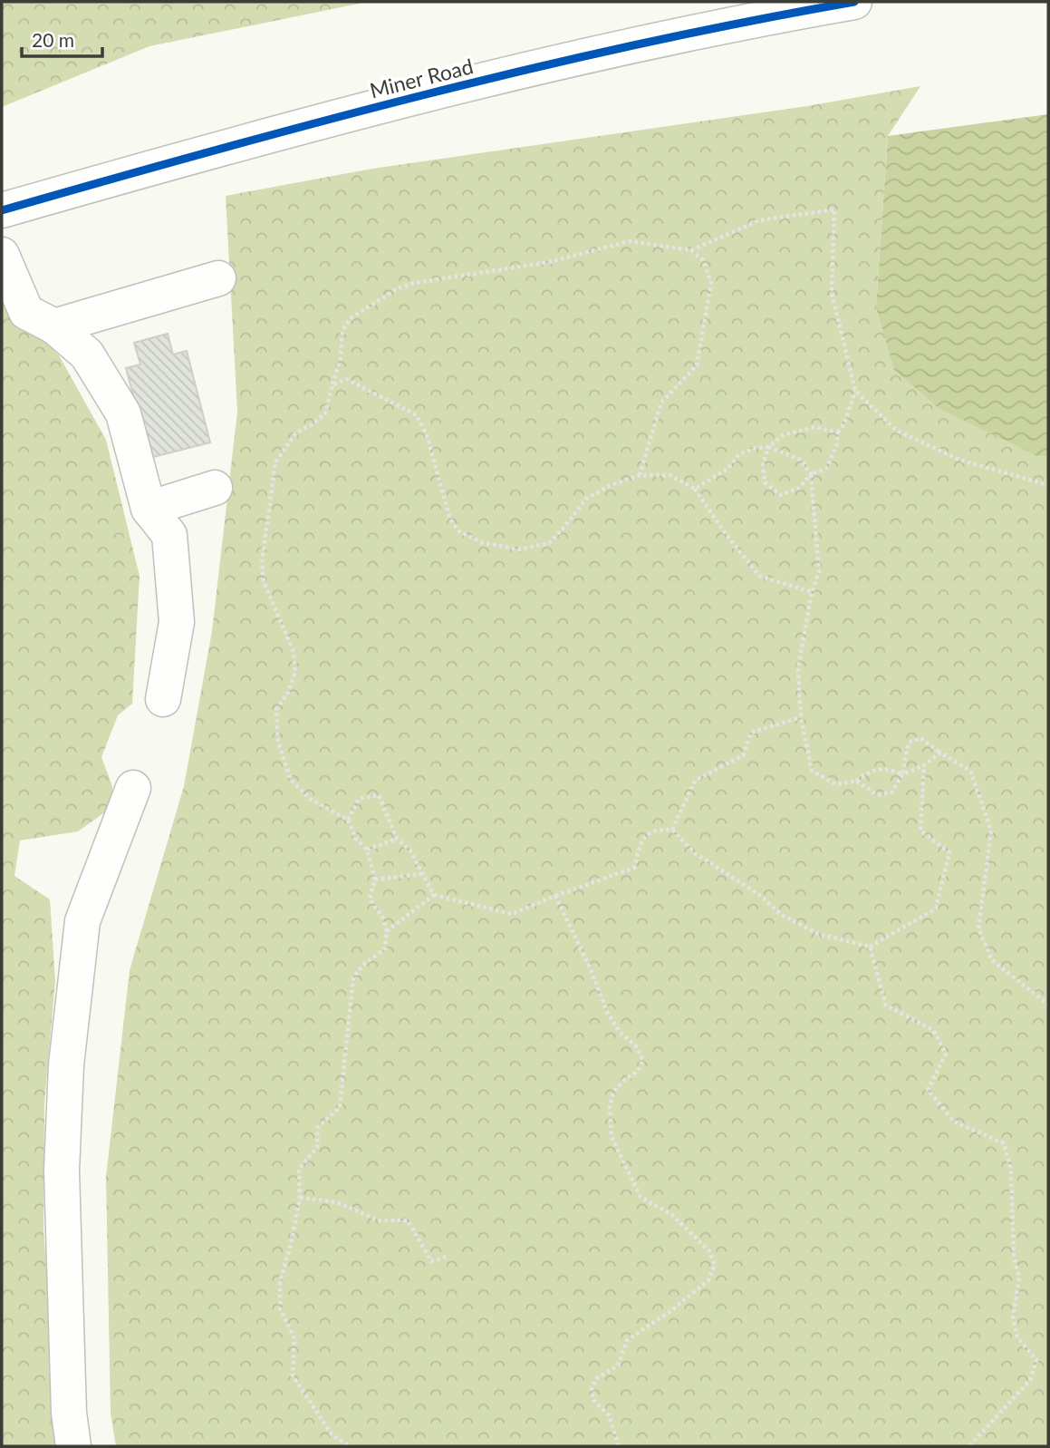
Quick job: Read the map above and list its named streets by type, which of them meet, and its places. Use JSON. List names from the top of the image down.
{
  "streets": {
    "street": ["Miner Road"]
  },
  "scale_bar": "20 m"
}
